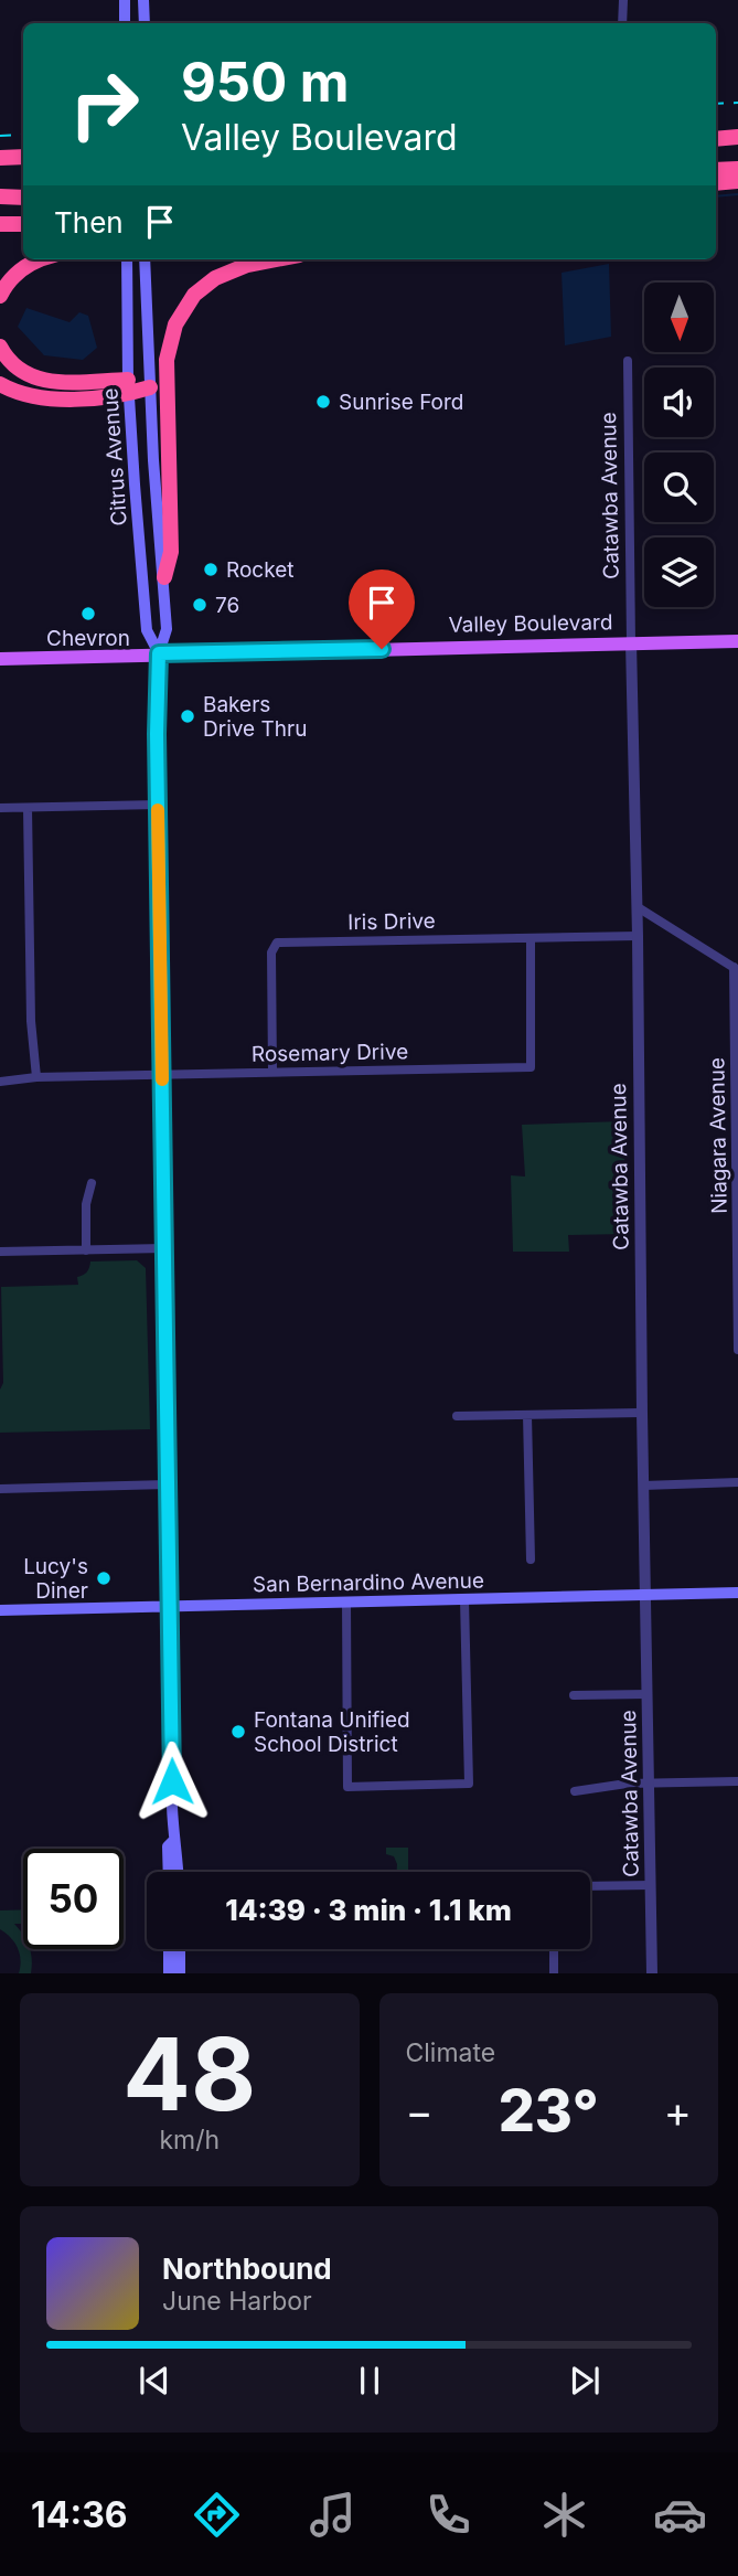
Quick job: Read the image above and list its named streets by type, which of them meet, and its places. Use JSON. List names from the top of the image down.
{
  "streets": {
    "main road": ["Citrus Avenue", "Valley Boulevard", "San Bernardino Avenue"],
    "street": [
      "Catawba Avenue",
      "Iris Drive",
      "Rosemary Drive",
      "Niagara Avenue"
    ]
  },
  "crossings": [
    ["Citrus Avenue", "Valley Boulevard"],
    ["Citrus Avenue", "Rosemary Drive"],
    ["Citrus Avenue", "San Bernardino Avenue"],
    ["Catawba Avenue", "Valley Boulevard"],
    ["Catawba Avenue", "Iris Drive"],
    ["Catawba Avenue", "San Bernardino Avenue"],
    ["Iris Drive", "Rosemary Drive"]
  ],
  "places": [
    "Sunrise Ford",
    "Rocket",
    "76",
    "Chevron",
    "Bakers Drive Thru",
    "Lucy's Diner",
    "Fontana Unified School District"
  ],
  "north": "bottom",
  "page": {
    "turn": ["950 m", "Valley Boulevard"],
    "then": "Then",
    "limit": "50",
    "trip": "14:39 · 3 min · 1.1 km",
    "tile": [
      ["48", "km/h"],
      "Climate"
    ],
    "heat": ["−", "23°", "+"],
    "song": ["Northbound", "June Harbor"],
    "tabs": "14:36"
  }
}
